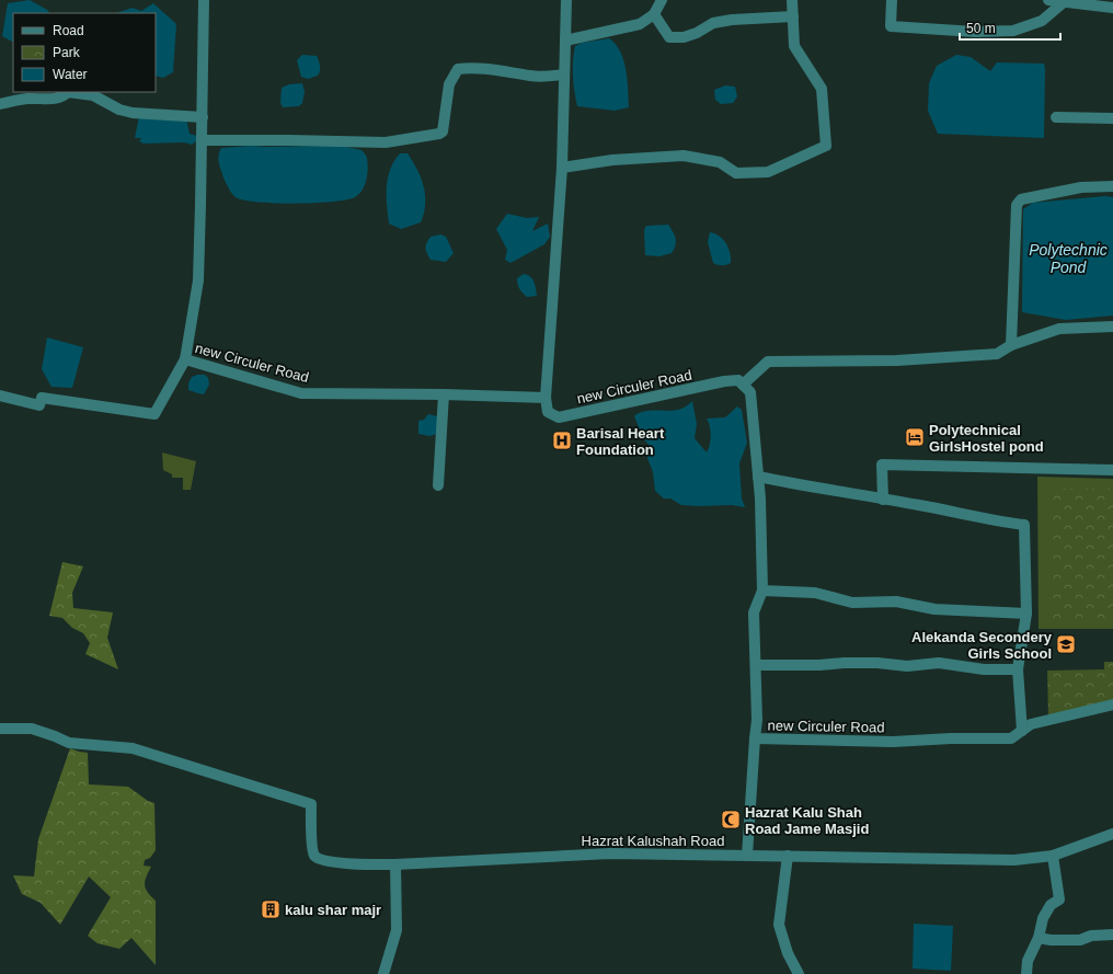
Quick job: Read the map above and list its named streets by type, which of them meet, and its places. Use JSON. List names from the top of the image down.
{
  "streets": {
    "street": ["new Circuler Road", "Hazrat Kalushah Road"]
  },
  "water": ["Polytechnic Pond"],
  "places": {
    "hotel": ["Polytechnical GirlsHostel pond"],
    "hospital": ["Barisal Heart Foundation"],
    "school or university": ["Alekanda Secondery Girls School"],
    "mosque": ["Hazrat Kalu Shah Road Jame Masjid"],
    "building": ["kalu shar majr"]
  },
  "legend": ["Road", "Park", "Water"],
  "scale_bar": "50 m"
}
